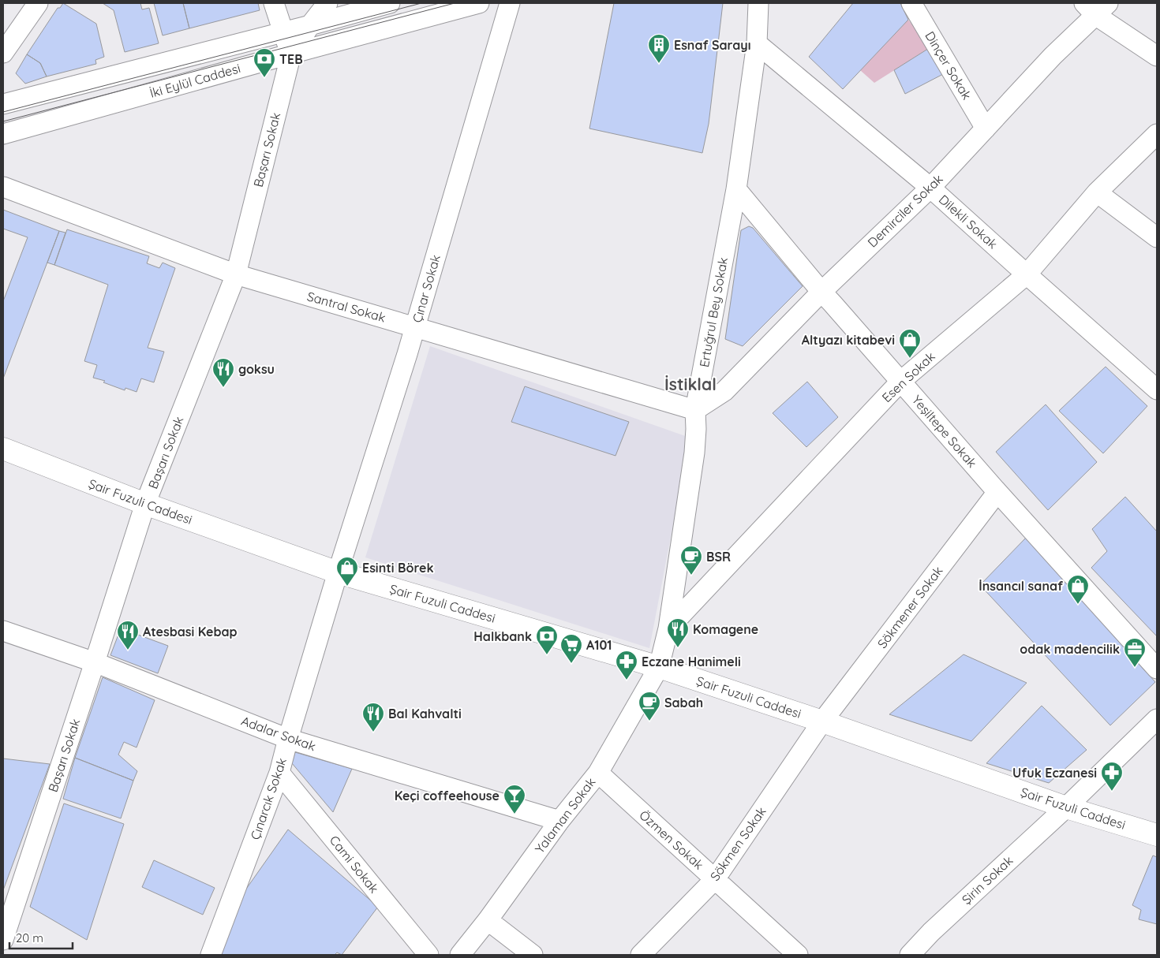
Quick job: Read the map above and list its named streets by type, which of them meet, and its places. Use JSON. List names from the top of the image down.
{
  "streets": {
    "main road": ["Şair Fuzuli Caddesi"],
    "street": [
      "Dinçer Sokak",
      "İki Eylül Caddesi",
      "Başarı Sokak",
      "Demirciler Sokak",
      "Dilekli Sokak",
      "Çınar Sokak",
      "Santral Sokak",
      "Ertuğrul Bey Sokak",
      "Esen Sokak",
      "Yeşiltepe Sokak",
      "Sökmener Sokak",
      "Adalar Sokak",
      "Çınarcık Sokak",
      "Yalaman Sokak",
      "Özmen Sokak",
      "Sökmen Sokak",
      "Cami Sokak",
      "Şirin Sokak"
    ]
  },
  "crossings": [
    ["Dinçer Sokak", "Demirciler Sokak"],
    ["İki Eylül Caddesi", "Başarı Sokak"],
    ["Başarı Sokak", "Santral Sokak"],
    ["Başarı Sokak", "Şair Fuzuli Caddesi"],
    ["Başarı Sokak", "Adalar Sokak"],
    ["Demirciler Sokak", "Dilekli Sokak"],
    ["Demirciler Sokak", "Santral Sokak"],
    ["Demirciler Sokak", "Ertuğrul Bey Sokak"],
    ["Demirciler Sokak", "Yeşiltepe Sokak"],
    ["Dilekli Sokak", "Ertuğrul Bey Sokak"],
    ["Dilekli Sokak", "Esen Sokak"],
    ["Çınar Sokak", "Santral Sokak"],
    ["Çınar Sokak", "Şair Fuzuli Caddesi"],
    ["Çınar Sokak", "Çınarcık Sokak"],
    ["Santral Sokak", "Ertuğrul Bey Sokak"],
    ["Ertuğrul Bey Sokak", "Esen Sokak"],
    ["Ertuğrul Bey Sokak", "Yeşiltepe Sokak"],
    ["Ertuğrul Bey Sokak", "Şair Fuzuli Caddesi"],
    ["Ertuğrul Bey Sokak", "Yalaman Sokak"],
    ["Esen Sokak", "Yeşiltepe Sokak"],
    ["Yeşiltepe Sokak", "Sökmener Sokak"],
    ["Şair Fuzuli Caddesi", "Sökmener Sokak"],
    ["Şair Fuzuli Caddesi", "Çınarcık Sokak"],
    ["Şair Fuzuli Caddesi", "Yalaman Sokak"],
    ["Şair Fuzuli Caddesi", "Sökmen Sokak"],
    ["Şair Fuzuli Caddesi", "Şirin Sokak"],
    ["Sökmener Sokak", "Sökmen Sokak"],
    ["Adalar Sokak", "Çınarcık Sokak"],
    ["Adalar Sokak", "Yalaman Sokak"],
    ["Çınarcık Sokak", "Cami Sokak"],
    ["Yalaman Sokak", "Özmen Sokak"],
    ["Özmen Sokak", "Sökmen Sokak"]
  ],
  "districts": ["İstiklal"],
  "places": {
    "building": ["Esnaf Sarayı"],
    "bank": ["TEB", "Halkbank"],
    "shop": ["Altyazı kitabevi", "Esinti Börek", "İnsancıl sanaf"],
    "restaurant": [
      "goksu",
      "Komagene",
      "Atesbasi Kebap",
      "Bal Kahvalti"
    ],
    "cafe": ["BSR", "Sabah"],
    "supermarket": ["A101"],
    "office": ["odak madencilik"],
    "pharmacy": ["Eczane Hanimeli", "Ufuk Eczanesi"],
    "bar": ["Keçi coffeehouse"]
  },
  "scale_bar": "20 m"
}
